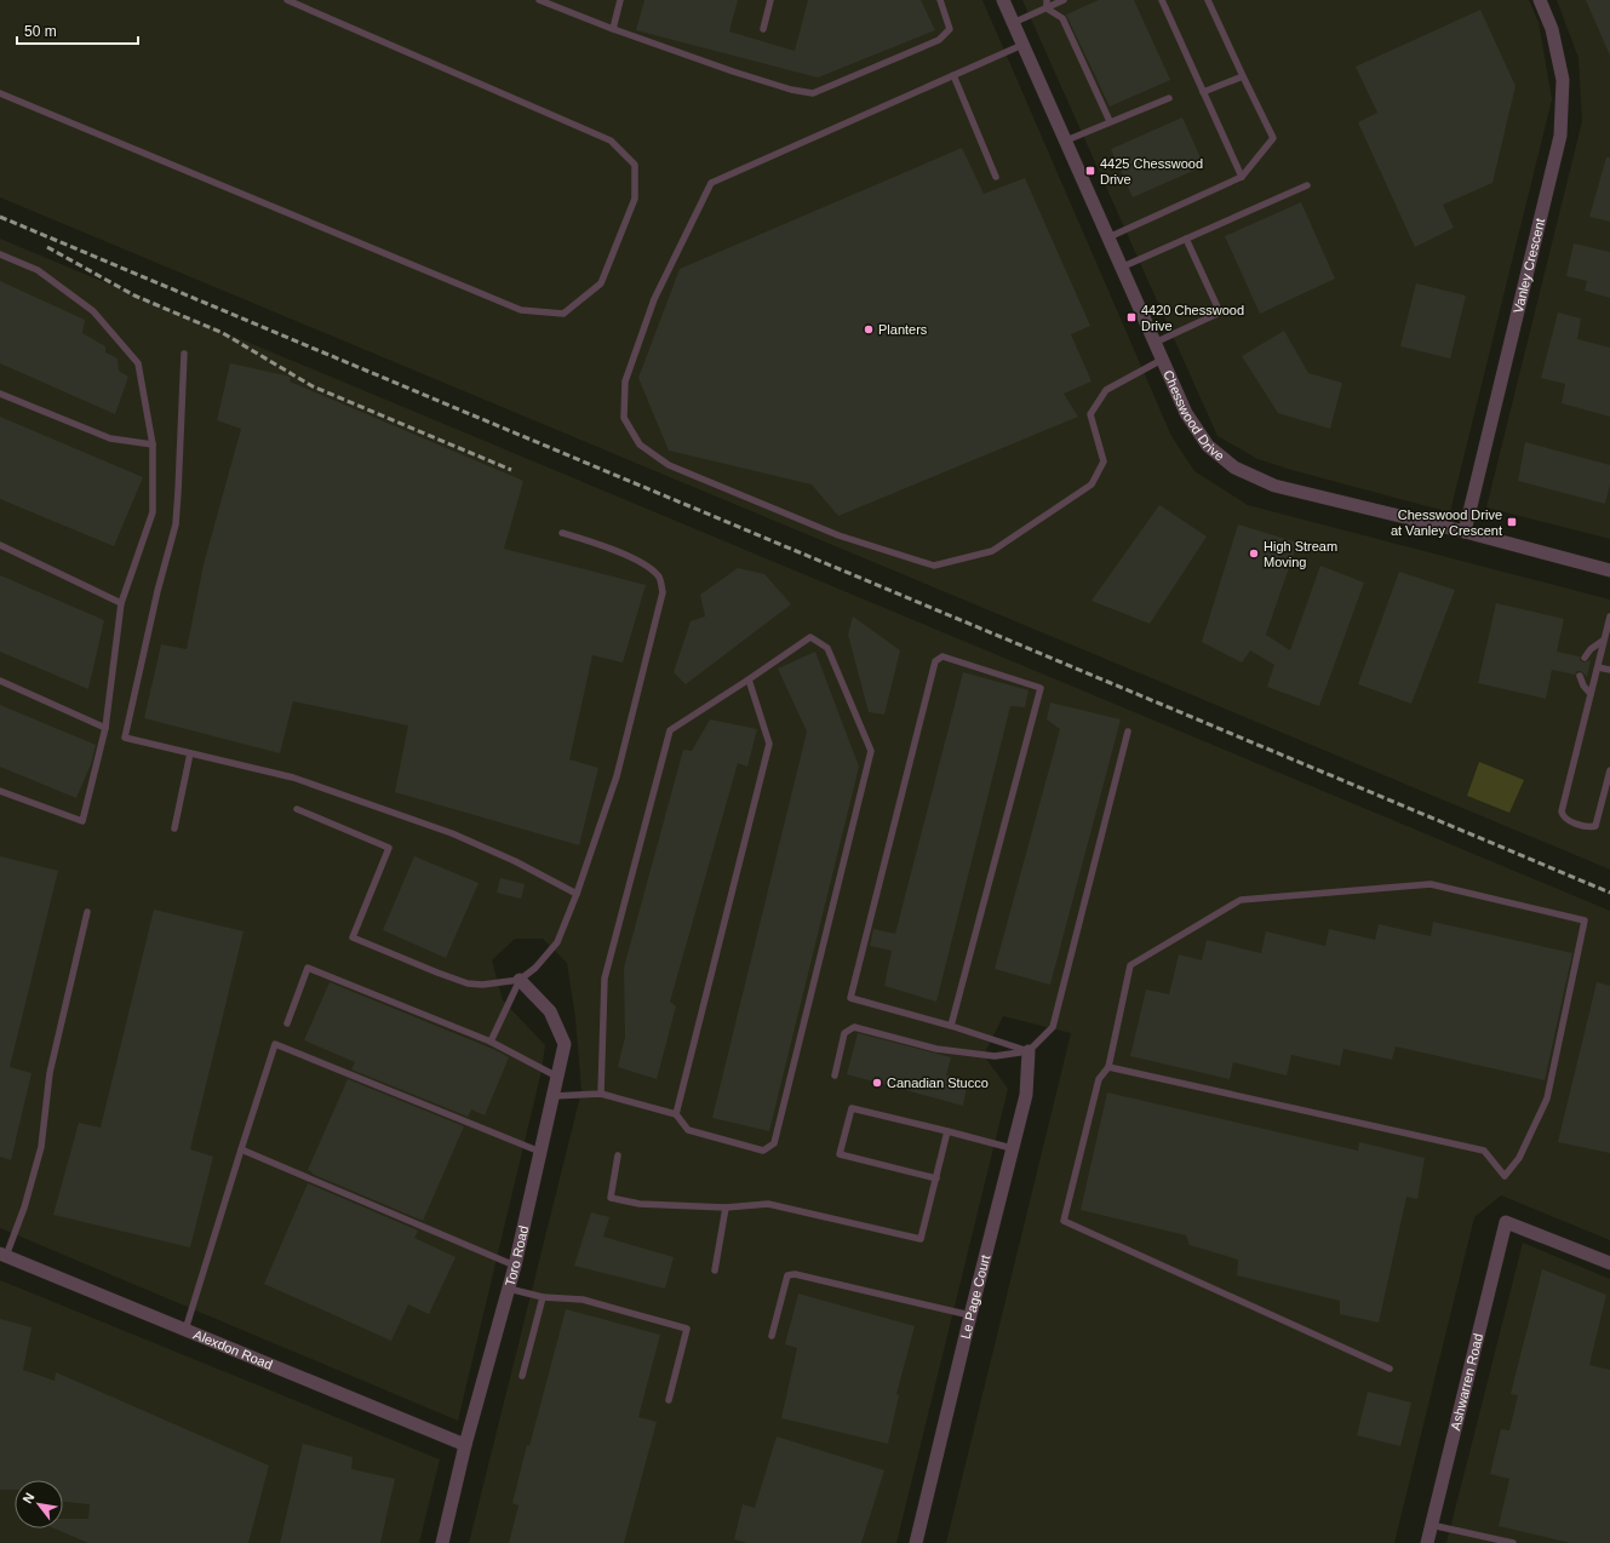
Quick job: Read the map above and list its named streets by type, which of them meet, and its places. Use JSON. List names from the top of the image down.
{
  "streets": {
    "street": [
      "Vanley Crescent",
      "Chesswood Drive",
      "Toro Road",
      "Le Page Court",
      "Alexdon Road",
      "Ashwarren Road"
    ]
  },
  "crossings": [
    ["Vanley Crescent", "Chesswood Drive"],
    ["Toro Road", "Alexdon Road"]
  ],
  "places": {
    "transit": ["4425 Chesswood Drive", "4420 Chesswood Drive", "Chesswood Drive at Vanley Crescent"],
    "other": ["Planters", "High Stream Moving", "Canadian Stucco"]
  },
  "scale_bar": "50 m",
  "north": "top left"
}
